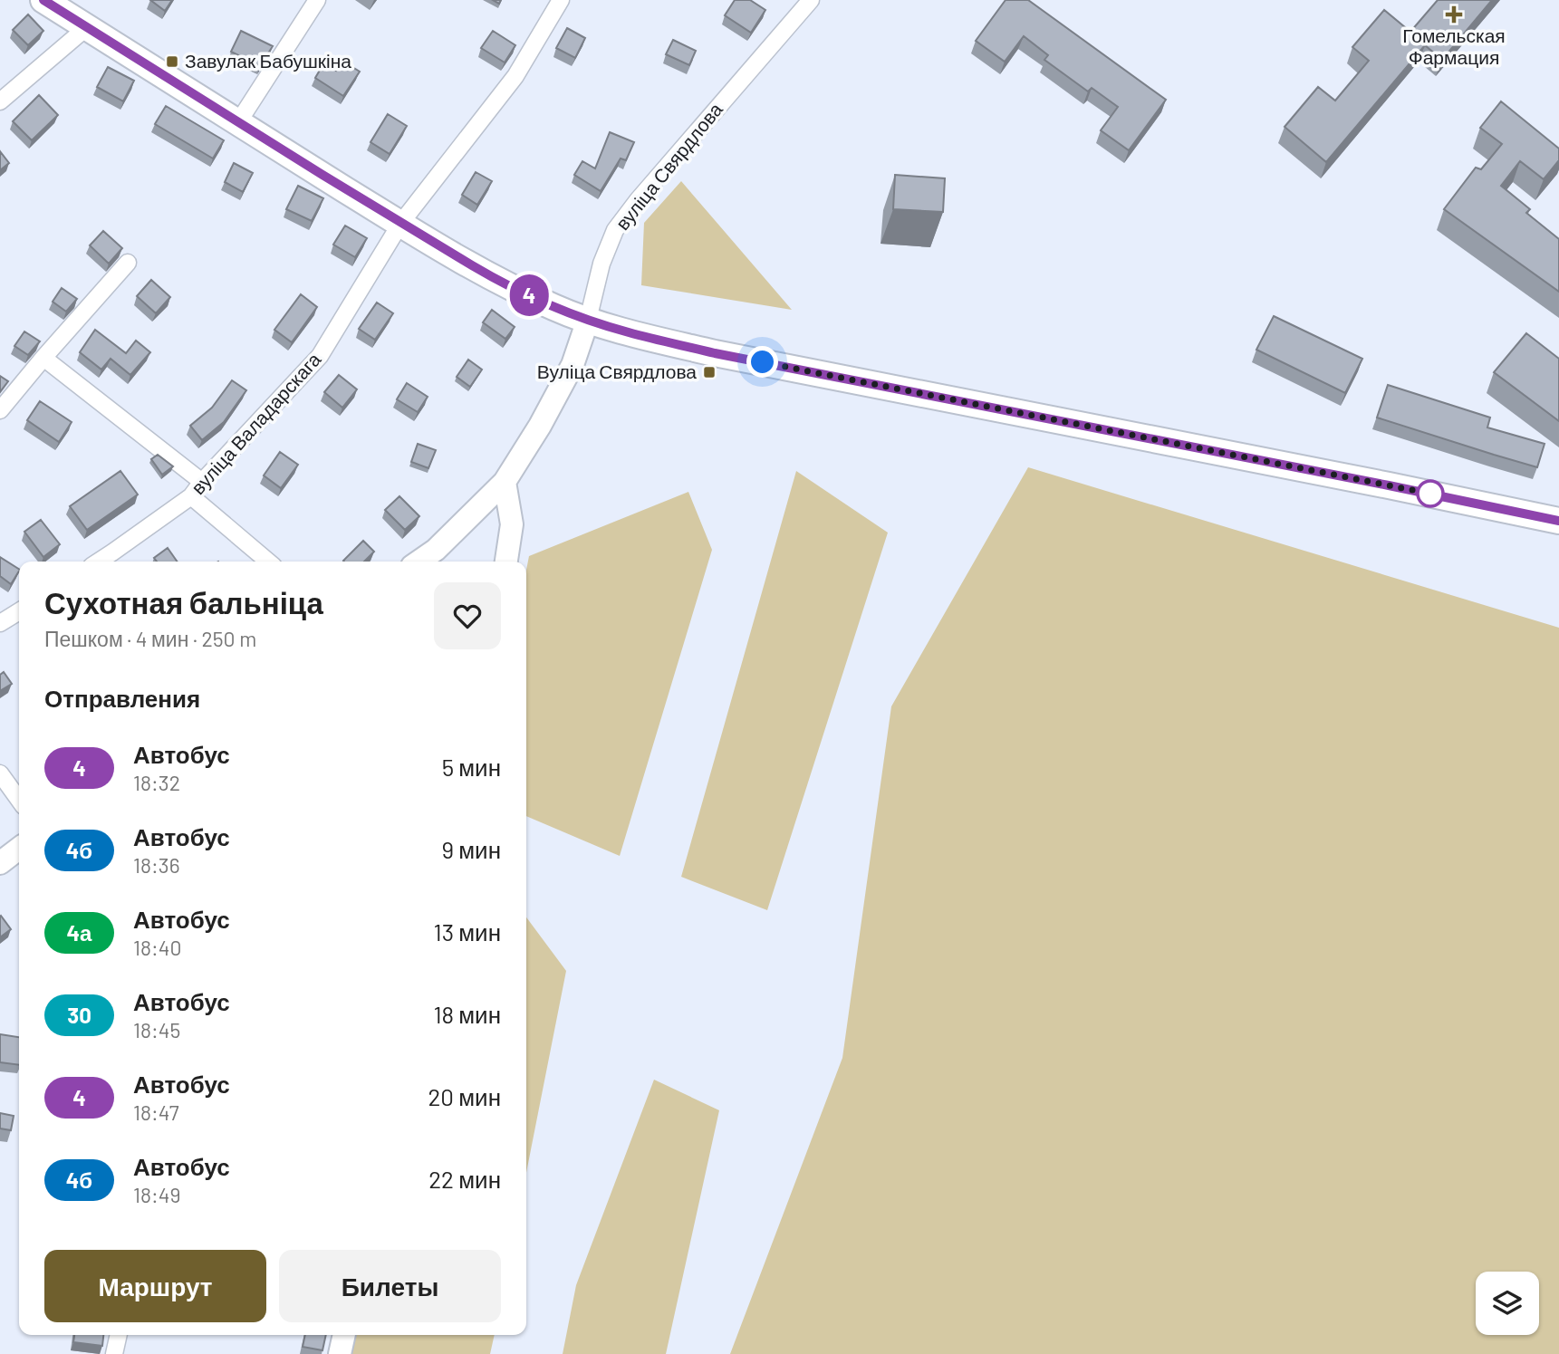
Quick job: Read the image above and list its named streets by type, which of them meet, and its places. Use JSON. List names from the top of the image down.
{
  "streets": {
    "street": ["вуліца Свярдлова", "вуліца Валадарскага"]
  },
  "places": {
    "health": ["Гомельская Фармация"],
    "transit": ["Завулак Бабушкіна", "Вуліца Свярдлова"]
  },
  "lines": ["bus line 4"],
  "page": {
    "on_map": "4",
    "heading": [
      ["Сухотная бальніца", "Пешком · 4 мин · 250 m"],
      "Отправления"
    ],
    "list": [
      {
        "mark": "4",
        "name": "Автобус",
        "note": "18:32",
        "value": "5 мин"
      },
      {
        "mark": "4б",
        "name": "Автобус",
        "note": "18:36",
        "value": "9 мин"
      },
      {
        "mark": "4а",
        "name": "Автобус",
        "note": "18:40",
        "value": "13 мин"
      },
      {
        "mark": "30",
        "name": "Автобус",
        "note": "18:45",
        "value": "18 мин"
      },
      {
        "mark": "4",
        "name": "Автобус",
        "note": "18:47",
        "value": "20 мин"
      },
      {
        "mark": "4б",
        "name": "Автобус",
        "note": "18:49",
        "value": "22 мин"
      }
    ],
    "buttons": ["Маршрут", "Билеты"]
  }
}
